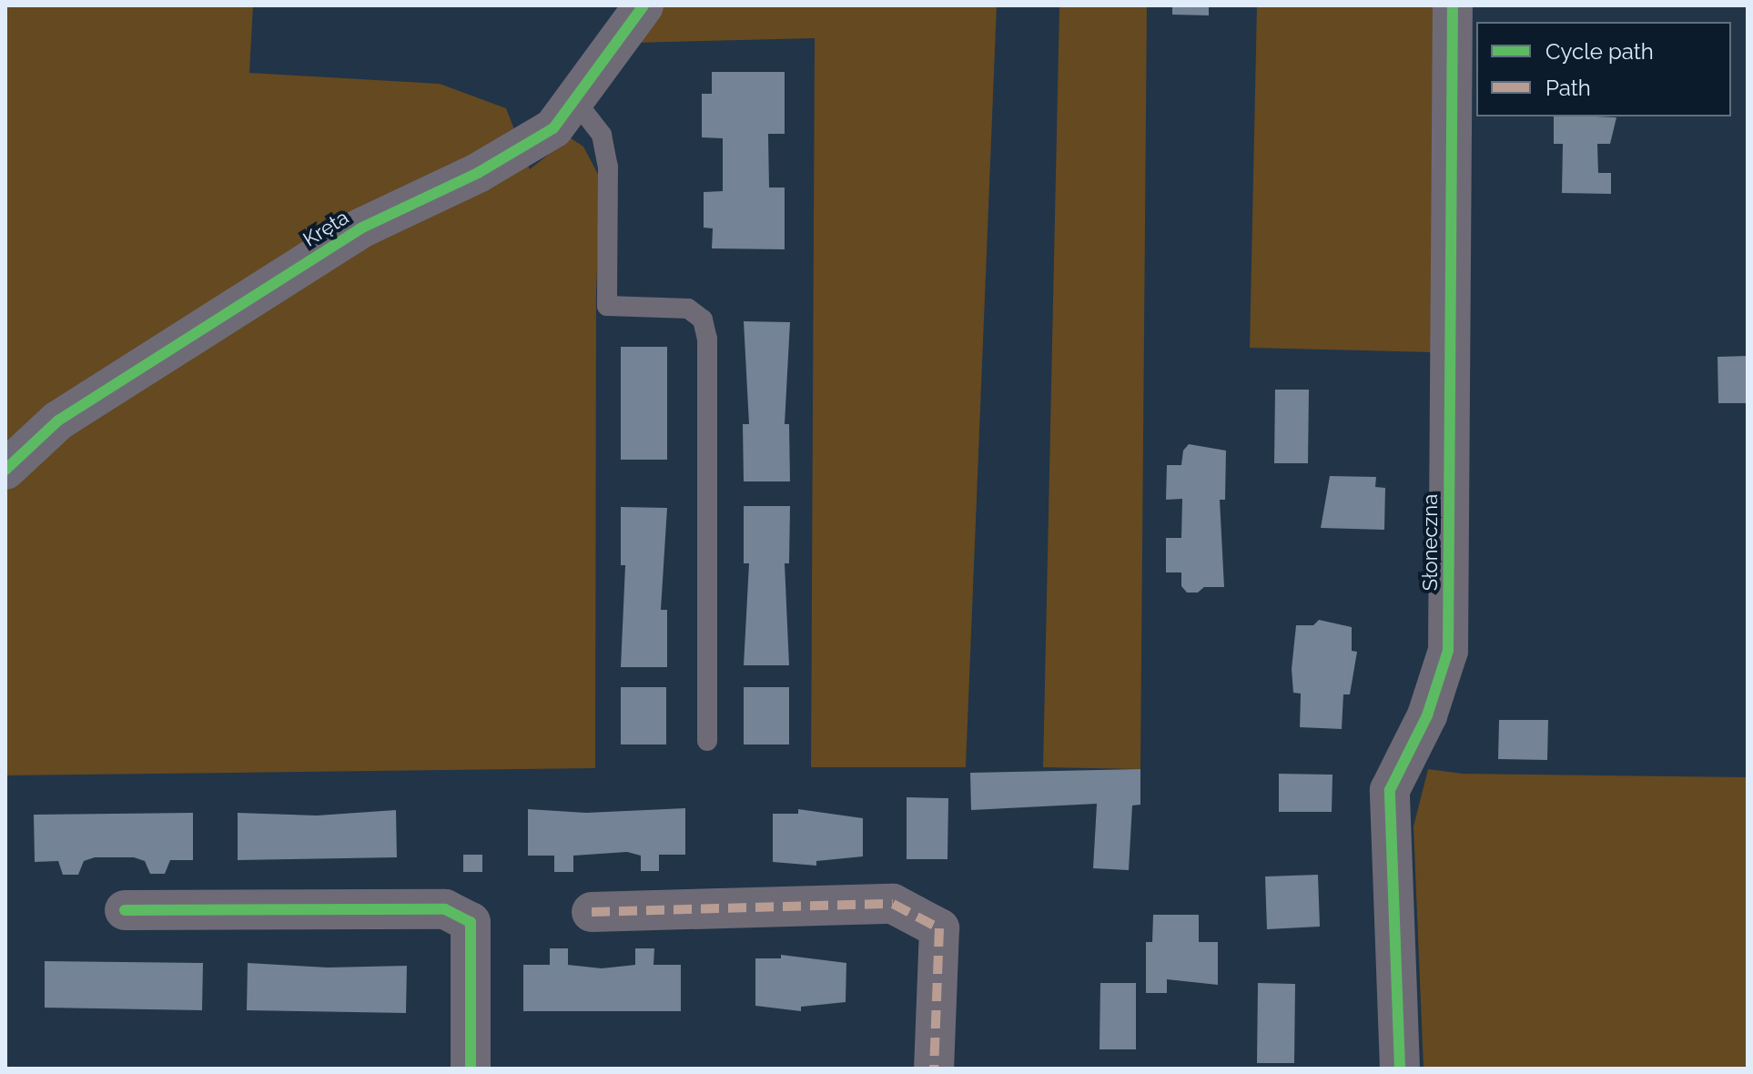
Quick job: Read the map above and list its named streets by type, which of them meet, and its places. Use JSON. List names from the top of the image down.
{
  "streets": {
    "street": ["Kręta", "Słoneczna"]
  },
  "legend": ["Cycle path", "Path"]
}
